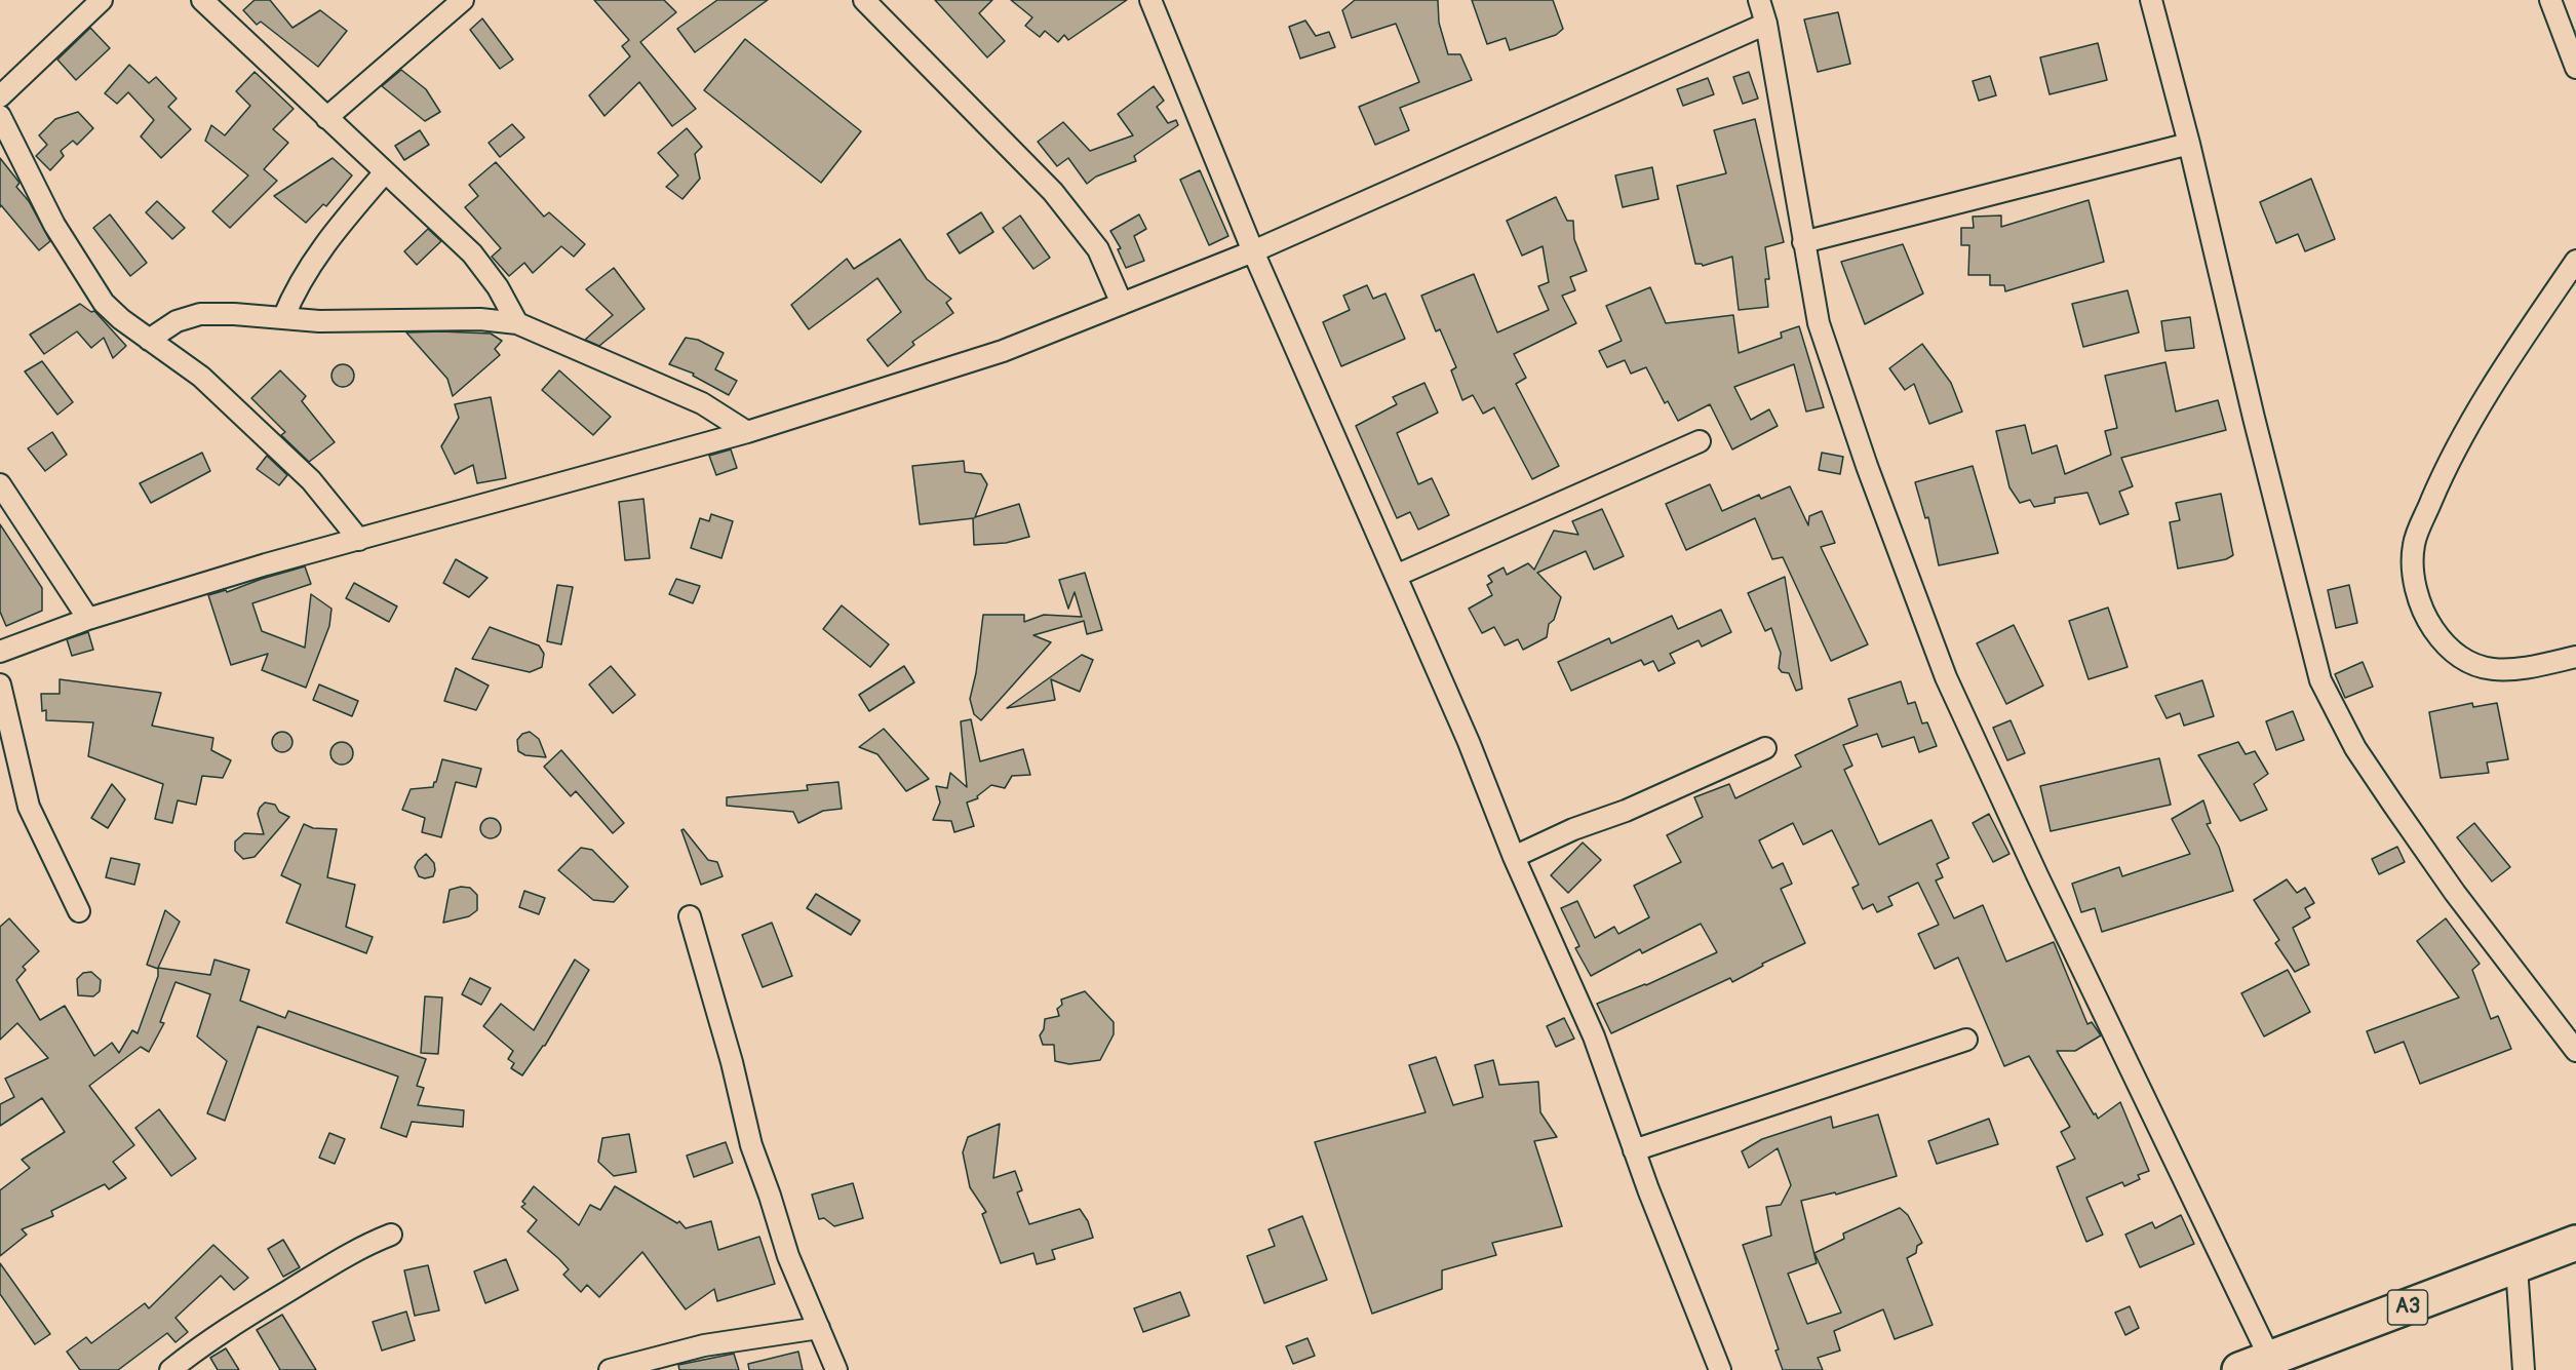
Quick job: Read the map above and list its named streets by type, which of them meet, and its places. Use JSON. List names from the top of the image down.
{
  "streets": {
    "highway": ["A3"]
  }
}
